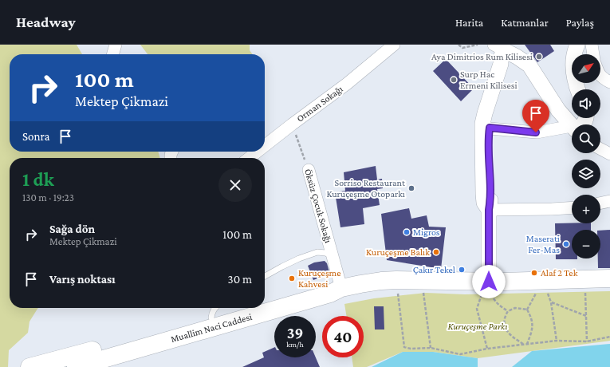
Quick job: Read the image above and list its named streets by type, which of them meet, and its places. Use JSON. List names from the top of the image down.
{
  "streets": {
    "main road": ["Muallim Naci Caddesi"],
    "street": ["Orman Sokağı", "Öksüz Çocuk Sokağı"]
  },
  "crossings": [
    ["Orman Sokağı", "Öksüz Çocuk Sokağı"],
    ["Öksüz Çocuk Sokağı", "Muallim Naci Caddesi"]
  ],
  "parks": ["Kuruçeşme Parkı"],
  "places": [
    "Aya Dimitrios Rum Kilisesi",
    "Surp Hac Ermeni Kilisesi",
    "Sorriso Restaurant Kuruçeşme Otoparkı",
    "Migros",
    "Maserati Fer-Mas",
    "Kuruçeşme Balık",
    "Çakır Tekel",
    "Alaf 2 Tek",
    "Kuruçeşme Kahvesi"
  ],
  "north": "top right",
  "page": {
    "header": "Headway",
    "nav": ["Harita", "Katmanlar", "Paylaş"],
    "map_buttons": ["+", "−"],
    "turn": ["100 m", "Mektep Çikmazi"],
    "then": "Sonra",
    "heading": ["1 dk", "130 m · 19:23"],
    "list": [
      {
        "name": "Sağa dön",
        "note": "Mektep Çikmazi",
        "value": "100 m"
      },
      {
        "name": "Varış noktası",
        "value": "30 m"
      }
    ],
    "speed": "39 km/h",
    "limit": "40"
  }
}
